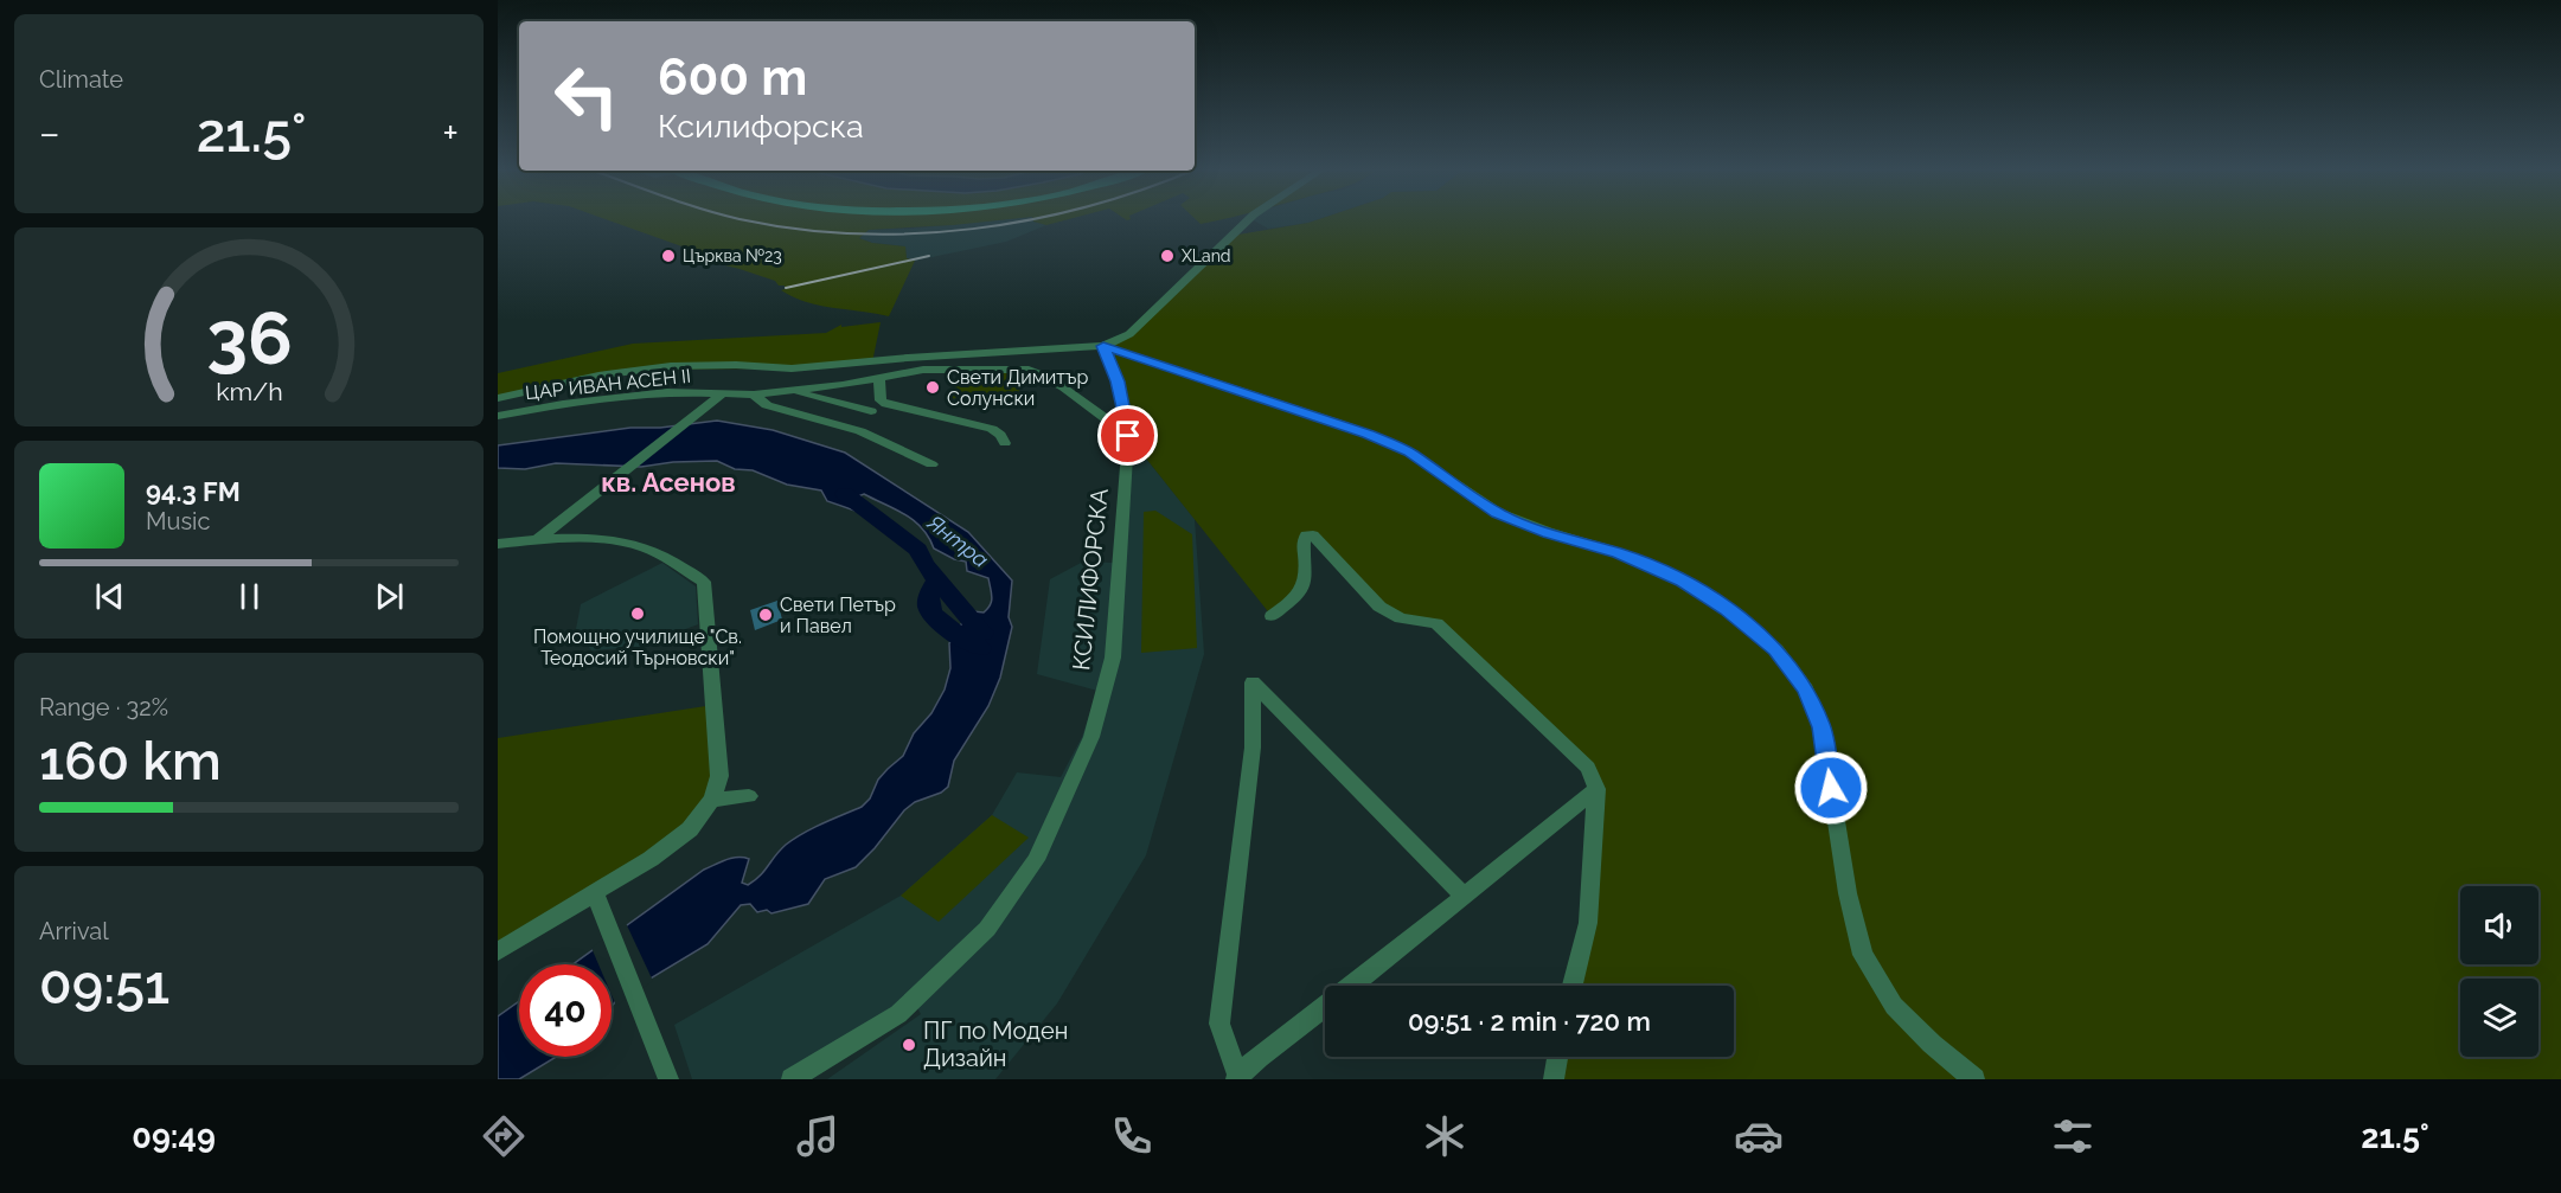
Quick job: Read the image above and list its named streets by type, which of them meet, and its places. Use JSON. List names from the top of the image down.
{
  "streets": {
    "street": ["ЦАР ИВАН АСЕН II", "КСИЛИФОРСКА"]
  },
  "crossings": [
    ["ЦАР ИВАН АСЕН II", "КСИЛИФОРСКА"]
  ],
  "districts": ["кв. Асенов"],
  "water": ["Янтра"],
  "places": [
    "Църква №23",
    "XLand",
    "Свети Димитър Солунски",
    "Помощно училище \"Св. Теодосий Търновски\"",
    "Свети Петър и Павел",
    "ПГ по Моден Дизайн"
  ],
  "page": {
    "tile": [
      "Climate",
      ["Range · 32%", "160 km"],
      ["Arrival", "09:51"]
    ],
    "turn": ["600 m", "Ксилифорска"],
    "heat": ["−", "21.5°", "+"],
    "song": ["94.3 FM", "Music"],
    "limit": "40",
    "trip": "09:51 · 2 min · 720 m",
    "tabs": ["09:49", "21.5°"],
    "gauge": ["36", "km/h"]
  }
}
